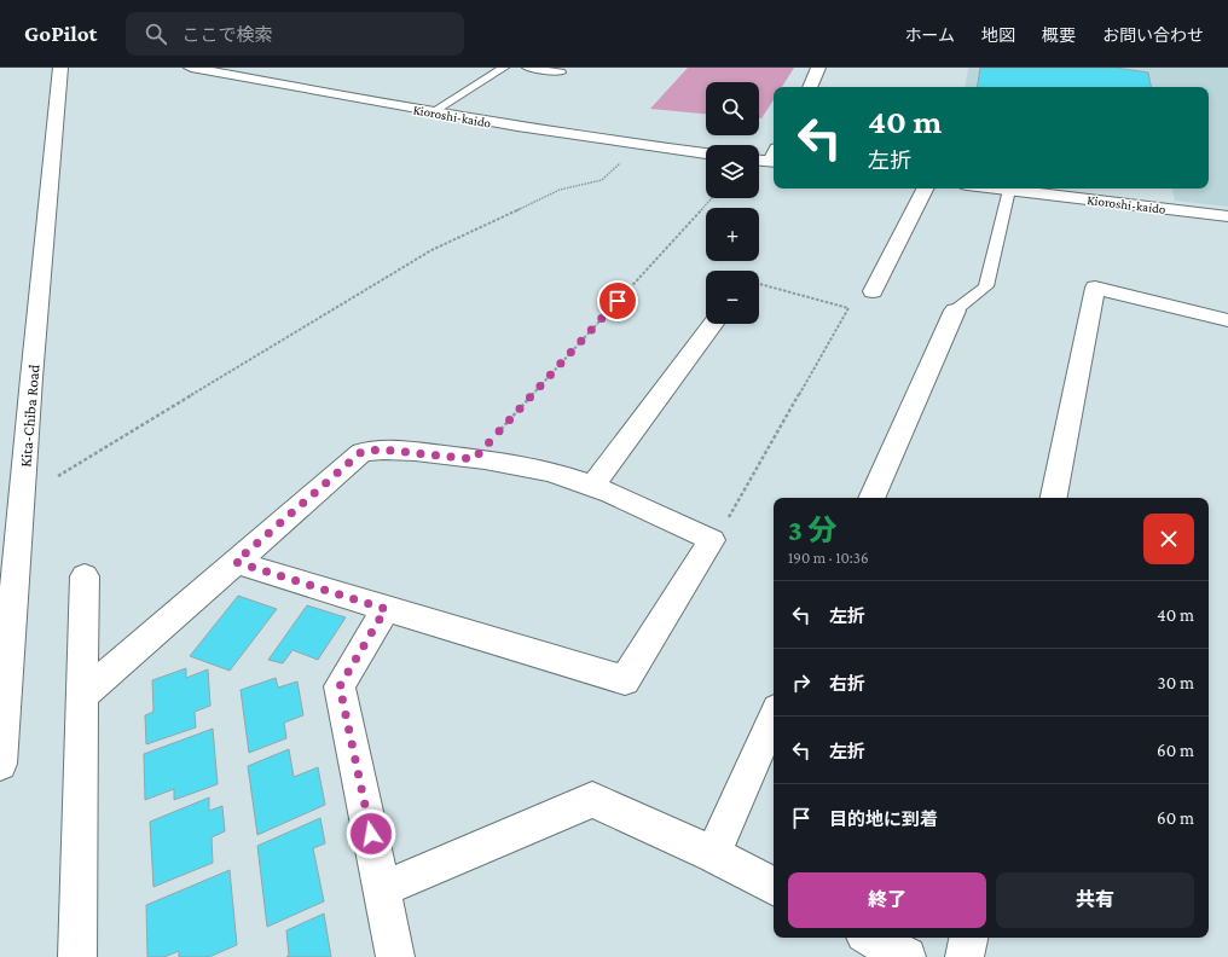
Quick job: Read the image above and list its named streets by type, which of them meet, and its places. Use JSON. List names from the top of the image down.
{
  "streets": {
    "main road": ["Kioroshi-kaido", "Kita-Chiba Road"]
  },
  "page": {
    "header": "GoPilot",
    "search": "ここで検索",
    "nav": [
      "ホーム",
      "地図",
      "概要",
      "お問い合わせ"
    ],
    "map_buttons": ["+", "−"],
    "turn": ["40 m", "左折"],
    "heading": ["3 分", "190 m · 10:36"],
    "list": [
      {
        "name": "左折",
        "value": "40 m"
      },
      {
        "name": "右折",
        "value": "30 m"
      },
      {
        "name": "左折",
        "value": "60 m"
      },
      {
        "name": "目的地に到着",
        "value": "60 m"
      }
    ],
    "buttons": ["終了", "共有"]
  }
}
